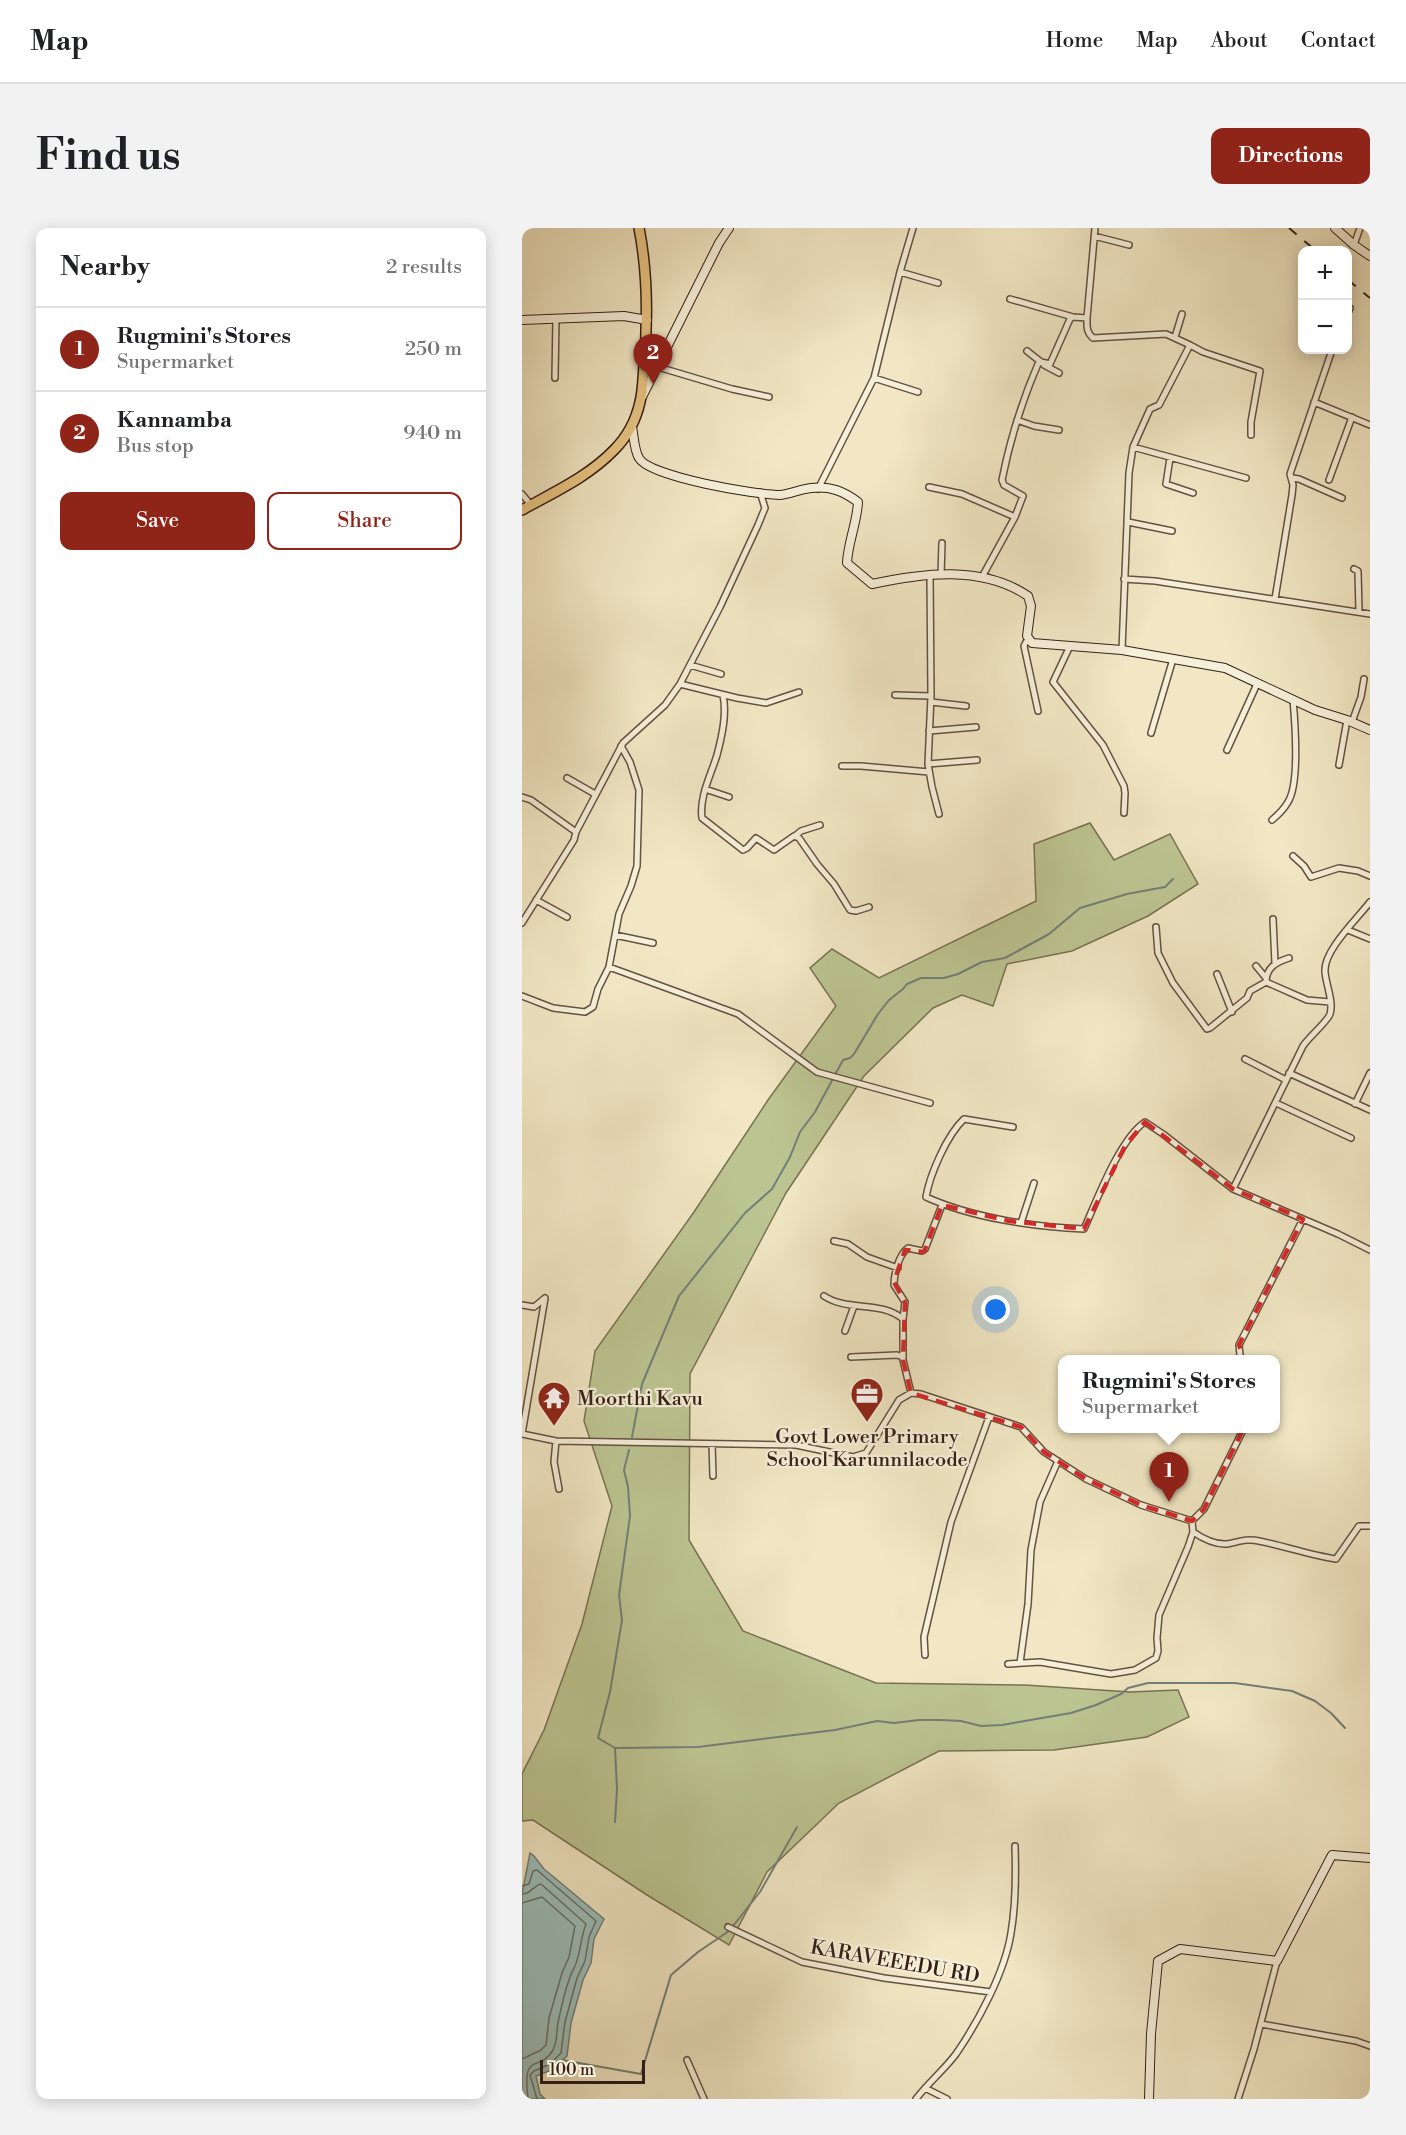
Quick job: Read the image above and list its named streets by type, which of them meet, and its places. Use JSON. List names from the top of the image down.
{
  "streets": {
    "street": ["KARAVEEEDU RD"]
  },
  "places": {
    "office": ["Govt Lower Primary School Karunnilacode"],
    "temple": ["Moorthi Kavu"]
  },
  "scale_bar": "100 m",
  "page": {
    "header": "Map",
    "nav": [
      "Home",
      "Map",
      "About",
      "Contact"
    ],
    "buttons": [
      "Directions",
      ["Save", "Share"]
    ],
    "title": "Find us",
    "heading": ["Nearby", "2 results"],
    "map_buttons": ["+", "−"],
    "list": [
      {
        "mark": "1",
        "name": "Rugmini's Stores",
        "note": "Supermarket",
        "value": "250 m"
      },
      {
        "mark": "2",
        "name": "Kannamba",
        "note": "Bus stop",
        "value": "940 m"
      }
    ],
    "pins": ["2", "1"],
    "popup": ["Rugmini's Stores", "Supermarket"],
    "scale": "100 m"
  }
}
